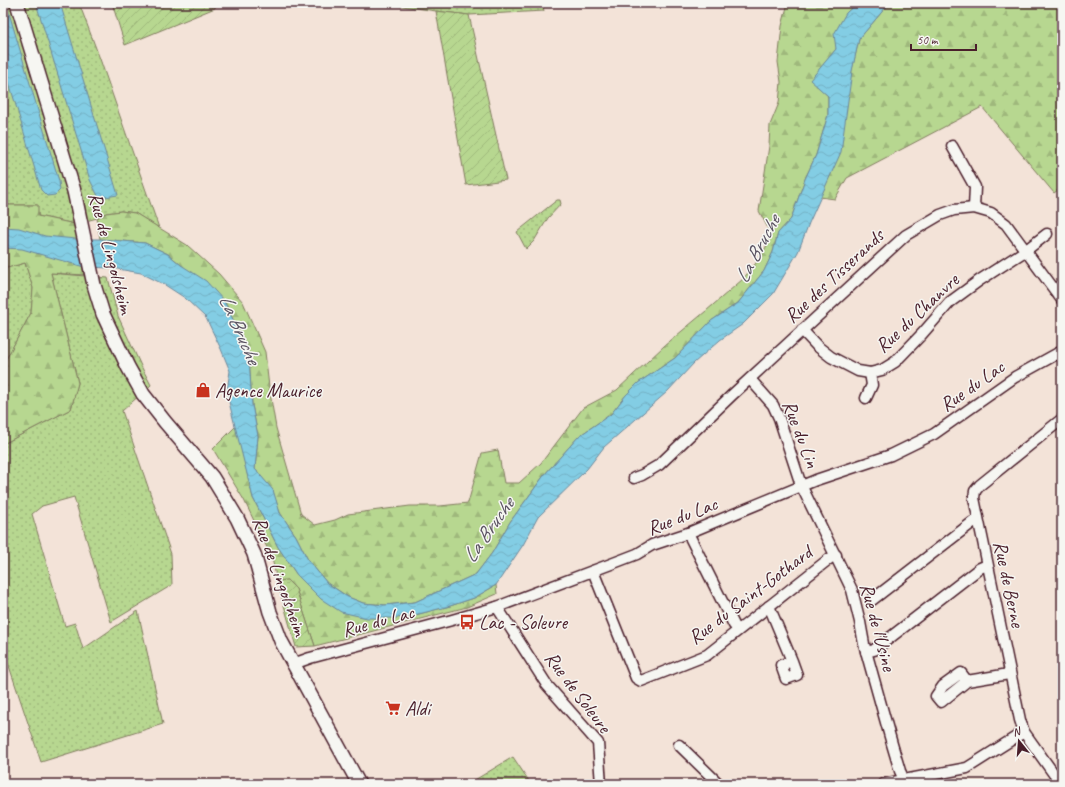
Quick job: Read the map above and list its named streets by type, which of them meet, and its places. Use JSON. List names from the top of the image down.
{
  "streets": {
    "main road": ["Rue de Lingolsheim"],
    "street": [
      "Rue des Tisserands",
      "Rue du Chanvre",
      "Rue du Lac",
      "Rue du Lin",
      "Rue de Berne",
      "Rue du Saint-Gothard",
      "Rue de l'Usine",
      "Rue de Soleure"
    ]
  },
  "crossings": [
    ["Rue de Lingolsheim", "Rue du Lac"],
    ["Rue des Tisserands", "Rue du Chanvre"],
    ["Rue des Tisserands", "Rue du Lin"],
    ["Rue du Lac", "Rue du Lin"],
    ["Rue du Lac", "Rue du Saint-Gothard"],
    ["Rue du Lac", "Rue de l'Usine"],
    ["Rue du Lac", "Rue de Soleure"],
    ["Rue du Lin", "Rue de l'Usine"],
    ["Rue du Saint-Gothard", "Rue de l'Usine"]
  ],
  "water": ["La Bruche"],
  "places": {
    "shop": ["Agence Maurice"],
    "bus stop": ["Lac - Soleure"],
    "supermarket": ["Aldi"]
  },
  "scale_bar": "50 m",
  "north": "top"
}
